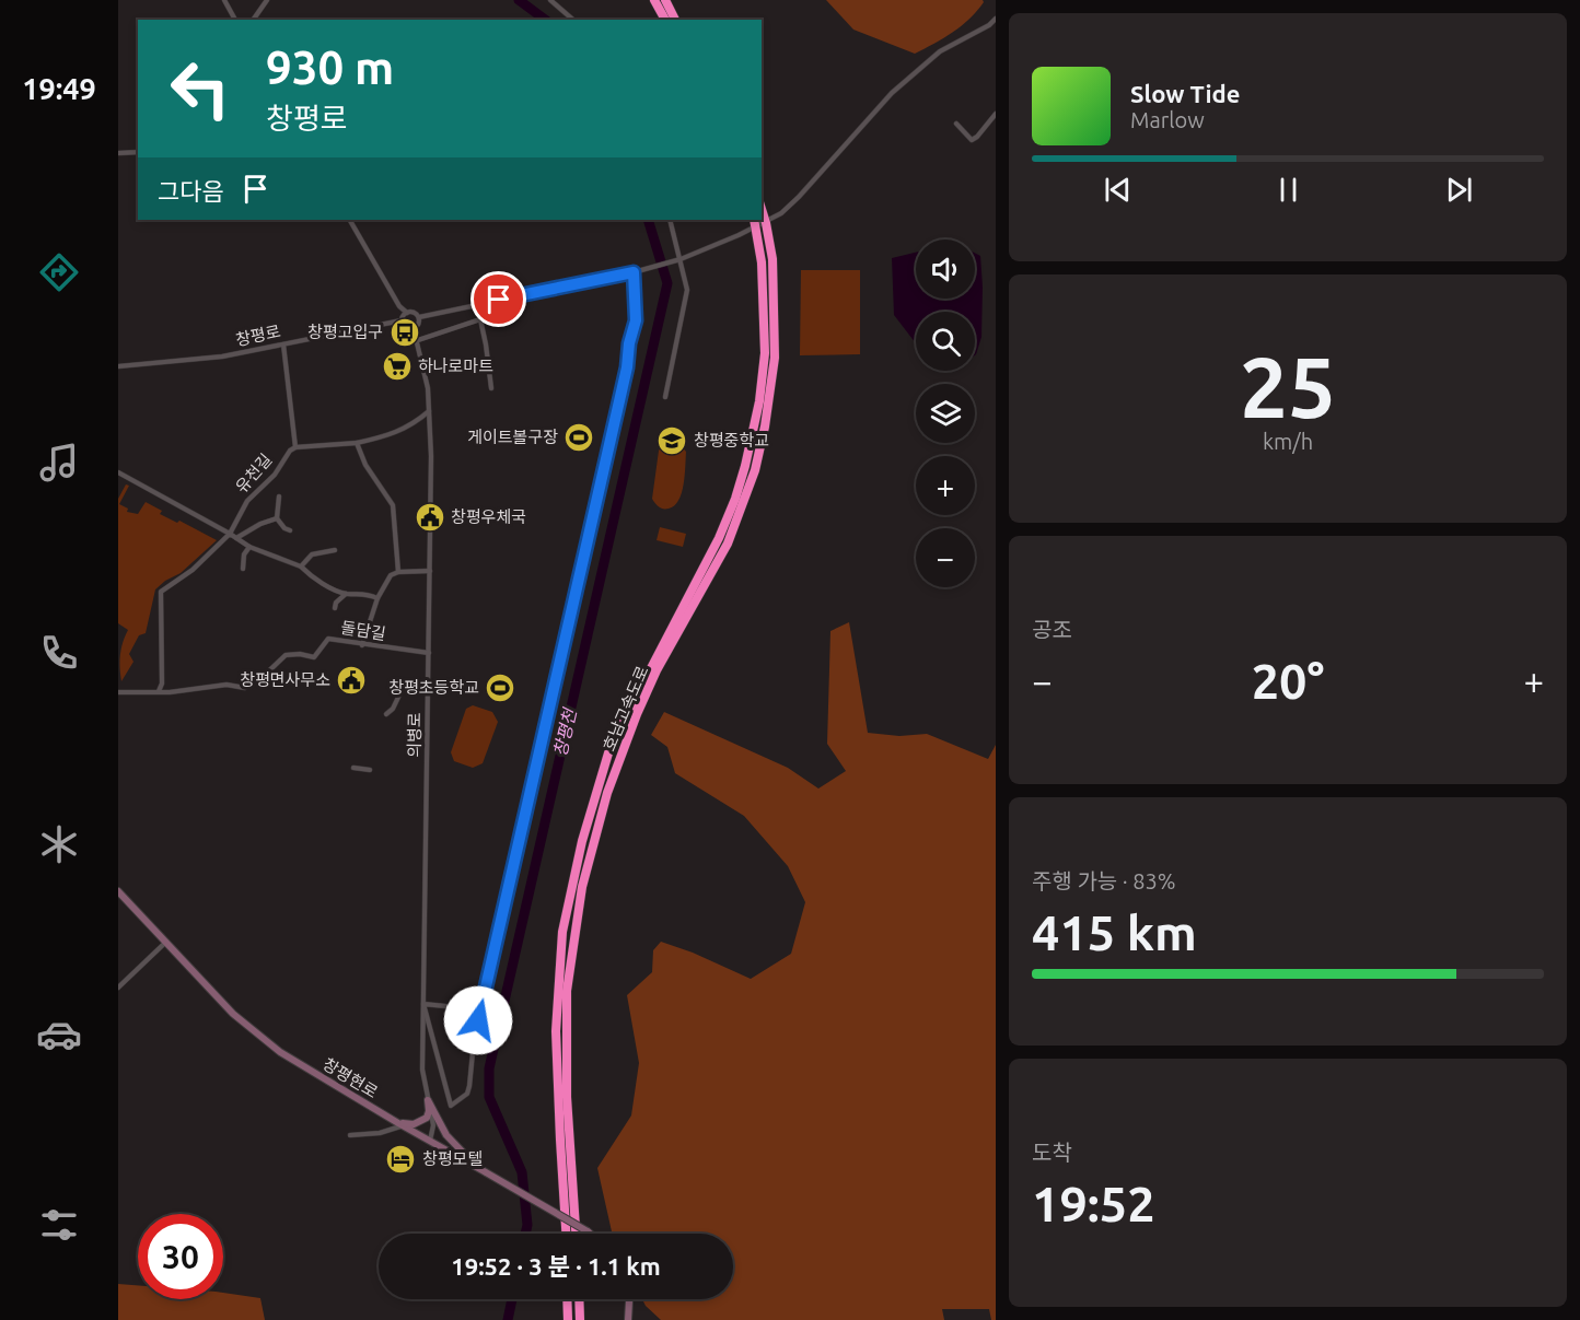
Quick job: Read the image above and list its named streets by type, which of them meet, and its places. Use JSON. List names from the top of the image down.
{
  "streets": {
    "highway": ["호남고속도로"],
    "main road": ["창평현로"],
    "street": [
      "창평로",
      "유천길",
      "돌담길",
      "의병로"
    ]
  },
  "crossings": [
    ["창평로", "의병로"],
    ["유천길", "돌담길"],
    ["돌담길", "의병로"],
    ["의병로", "창평현로"]
  ],
  "water": ["창평천"],
  "places": {
    "bus stop": ["창평고입구"],
    "supermarket": ["하나로마트"],
    "sports": ["게이트볼구장", "창평초등학교"],
    "school or university": ["창평중학교"],
    "public building": ["창평우체국", "창평면사무소"],
    "hotel": ["창평모텔"]
  },
  "page": {
    "tabs": "19:49",
    "turn": ["930 m", "창평로"],
    "song": ["Slow Tide", "Marlow"],
    "then": "그다음",
    "map_buttons": ["+", "−"],
    "tile": [
      ["25", "km/h"],
      "공조",
      ["주행 가능 · 83%", "415 km"],
      ["도착", "19:52"]
    ],
    "heat": ["−", "20°", "+"],
    "limit": "30",
    "trip": "19:52 · 3 분 · 1.1 km"
  }
}
